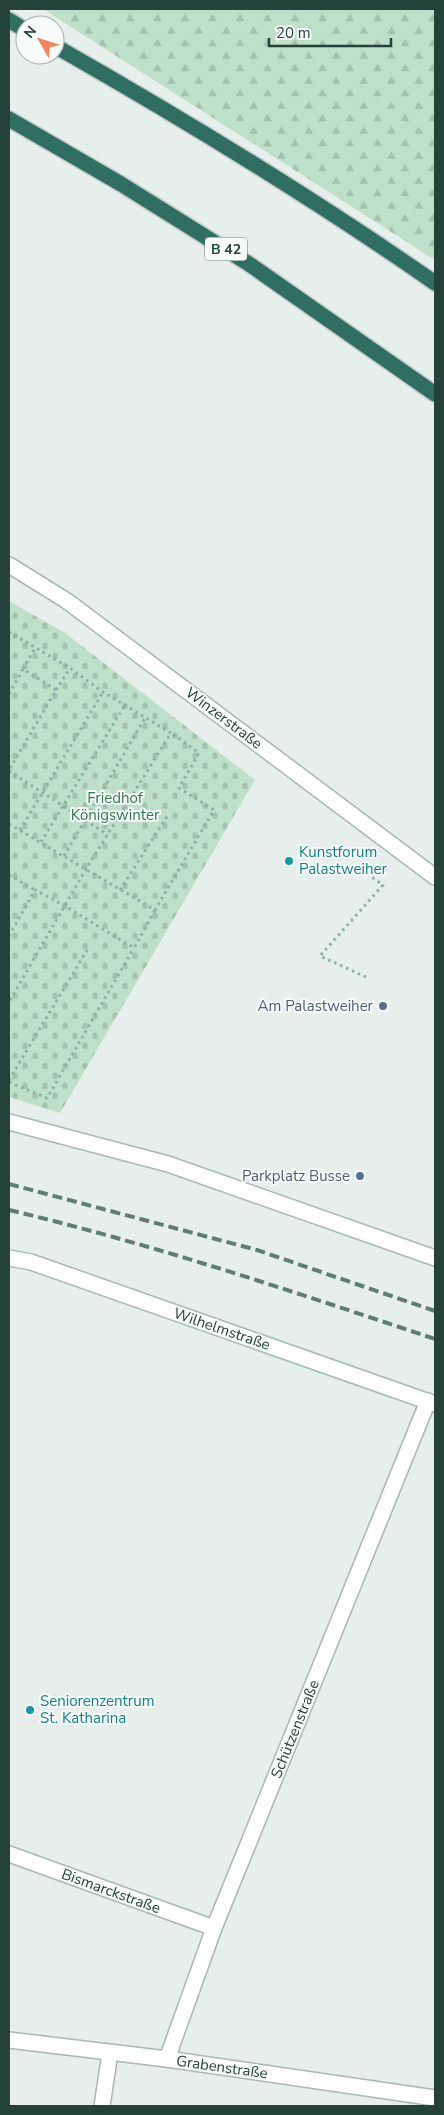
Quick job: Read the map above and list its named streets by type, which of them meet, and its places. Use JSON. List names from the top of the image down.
{
  "streets": {
    "highway": ["B 42"],
    "street": [
      "Winzerstraße",
      "Wilhelmstraße",
      "Schützenstraße",
      "Bismarckstraße",
      "Grabenstraße"
    ]
  },
  "crossings": [
    ["Wilhelmstraße", "Schützenstraße"],
    ["Schützenstraße", "Bismarckstraße"],
    ["Schützenstraße", "Grabenstraße"]
  ],
  "parks": ["Friedhof Königswinter"],
  "places": [
    "Kunstforum Palastweiher",
    "Am Palastweiher",
    "Parkplatz Busse",
    "Seniorenzentrum St. Katharina"
  ],
  "scale_bar": "20 m",
  "north": "top left"
}
